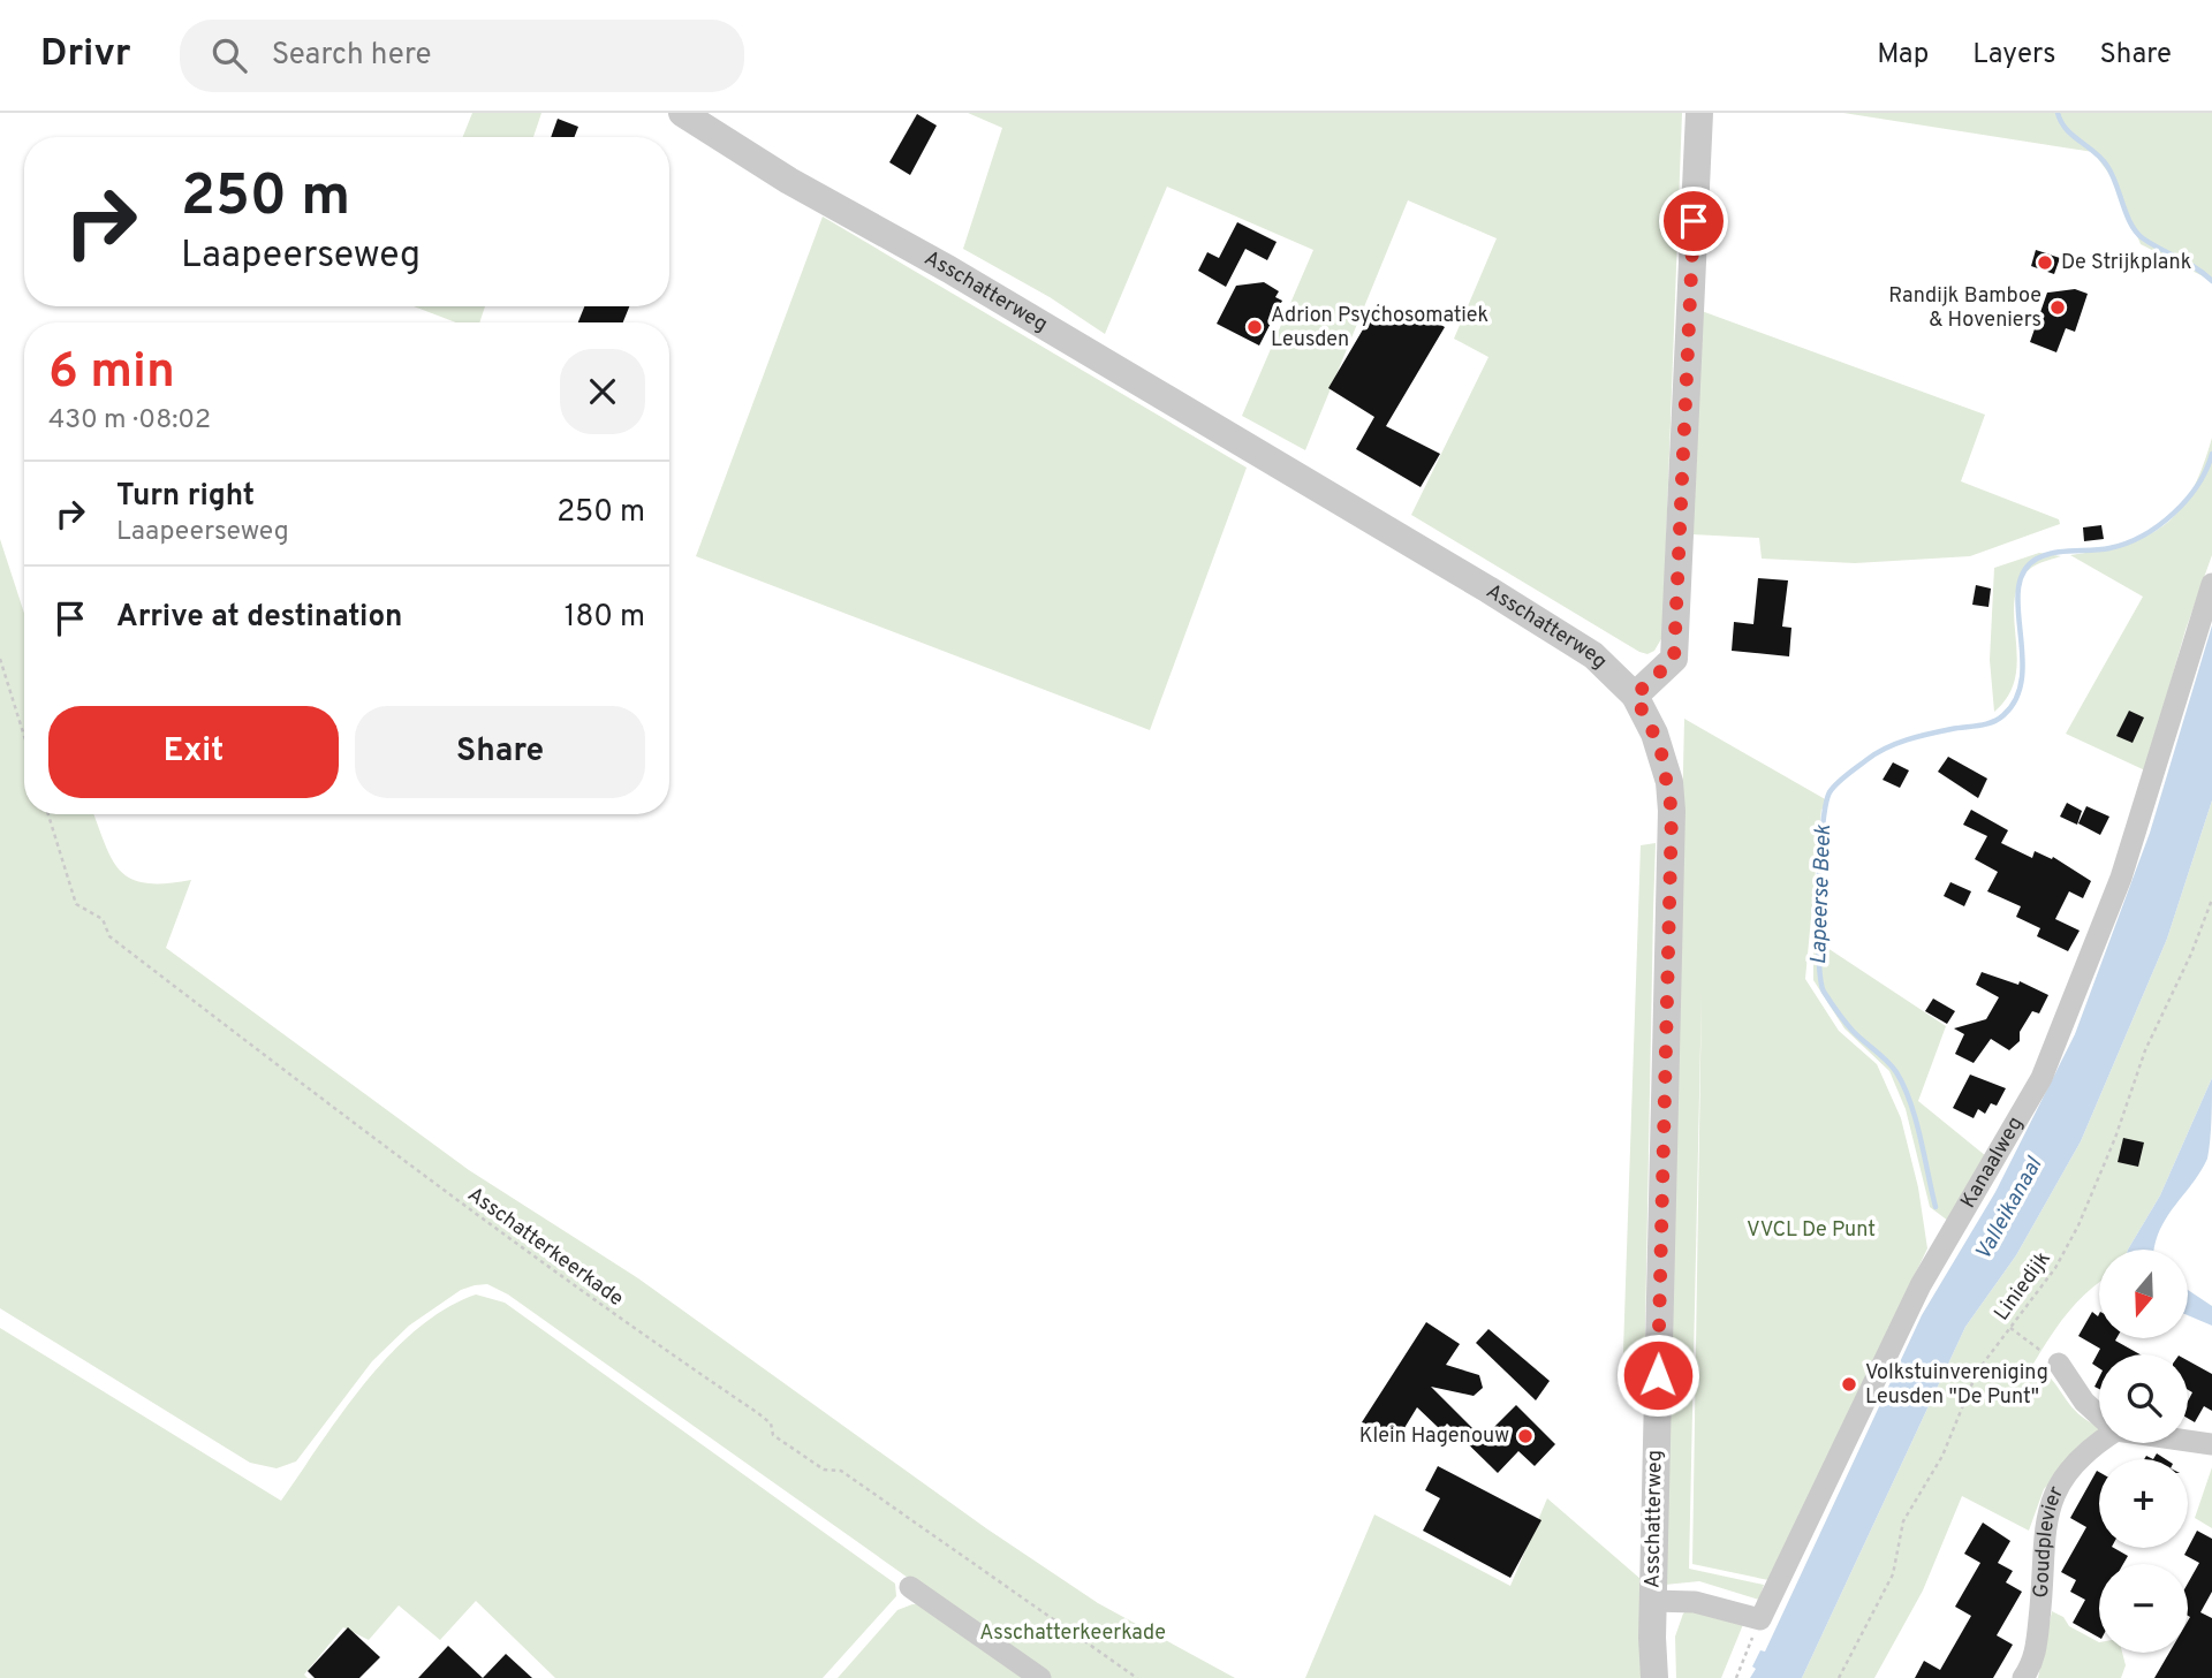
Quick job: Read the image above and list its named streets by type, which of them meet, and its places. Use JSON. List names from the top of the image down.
{
  "streets": {
    "street": ["Asschatterweg", "Kanaalweg", "Goudplevier"],
    "path": ["Asschatterkeerkade", "Liniedijk"]
  },
  "water": ["Lapeerse Beek", "Valleikanaal"],
  "parks": ["VVCL De Punt", "Asschatterkeerkade"],
  "places": [
    "De Strijkplank",
    "Randijk Bamboe & Hoveniers",
    "Adrion Psychosomatiek Leusden",
    "Volkstuinvereniging Leusden \"De Punt\"",
    "Klein Hagenouw"
  ],
  "north": "bottom",
  "page": {
    "header": "Drivr",
    "search": "Search here",
    "nav": ["Map", "Layers", "Share"],
    "turn": ["250 m", "Laapeerseweg"],
    "heading": ["6 min", "430 m · 08:02"],
    "list": [
      {
        "name": "Turn right",
        "note": "Laapeerseweg",
        "value": "250 m"
      },
      {
        "name": "Arrive at destination",
        "value": "180 m"
      }
    ],
    "buttons": ["Exit", "Share"],
    "map_buttons": ["+", "−"]
  }
}
